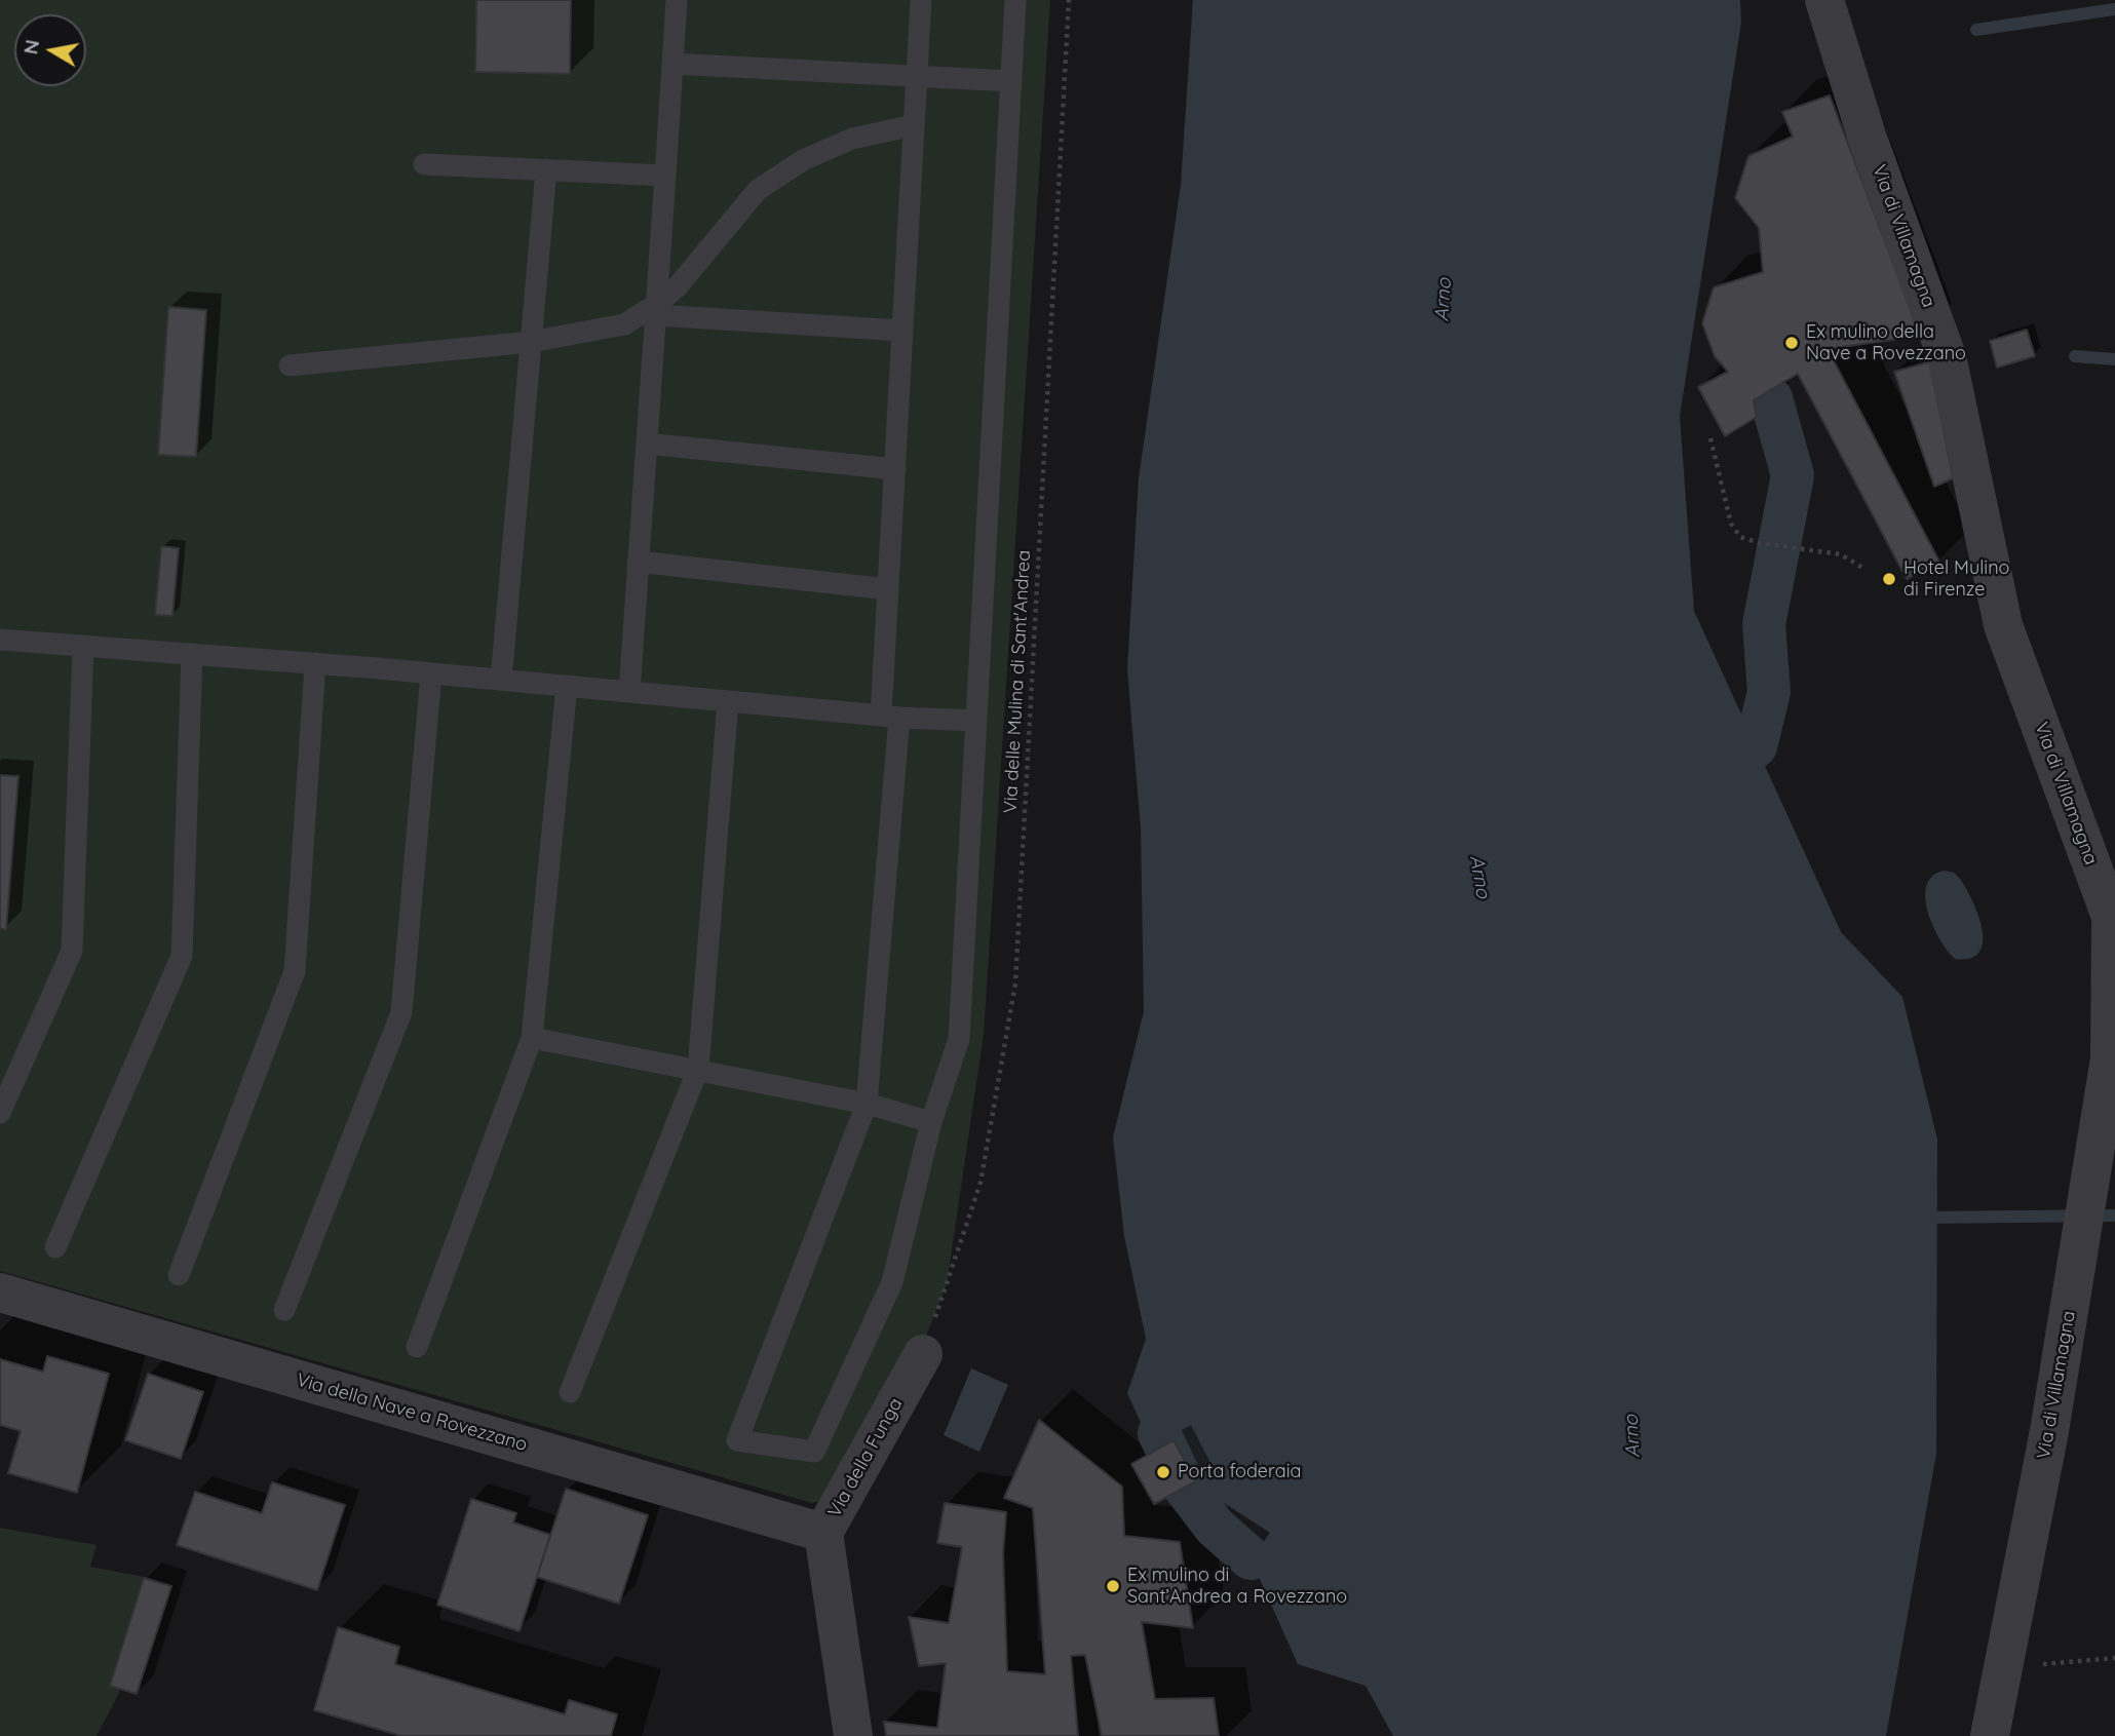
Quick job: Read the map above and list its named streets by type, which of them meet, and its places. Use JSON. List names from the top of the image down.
{
  "streets": {
    "street": ["Via di Villamagna", "Via della Nave a Rovezzano", "Via della Funga"],
    "path": ["Via delle Mulina di Sant'Andrea"]
  },
  "crossings": [
    ["Via delle Mulina di Sant'Andrea", "Via della Funga"],
    ["Via della Nave a Rovezzano", "Via della Funga"]
  ],
  "water": ["Arno"],
  "places": [
    "Ex mulino della Nave a Rovezzano",
    "Hotel Mulino di Firenze",
    "Porta foderaia",
    "Ex mulino di Sant’Andrea a Rovezzano"
  ],
  "north": "left"
}
